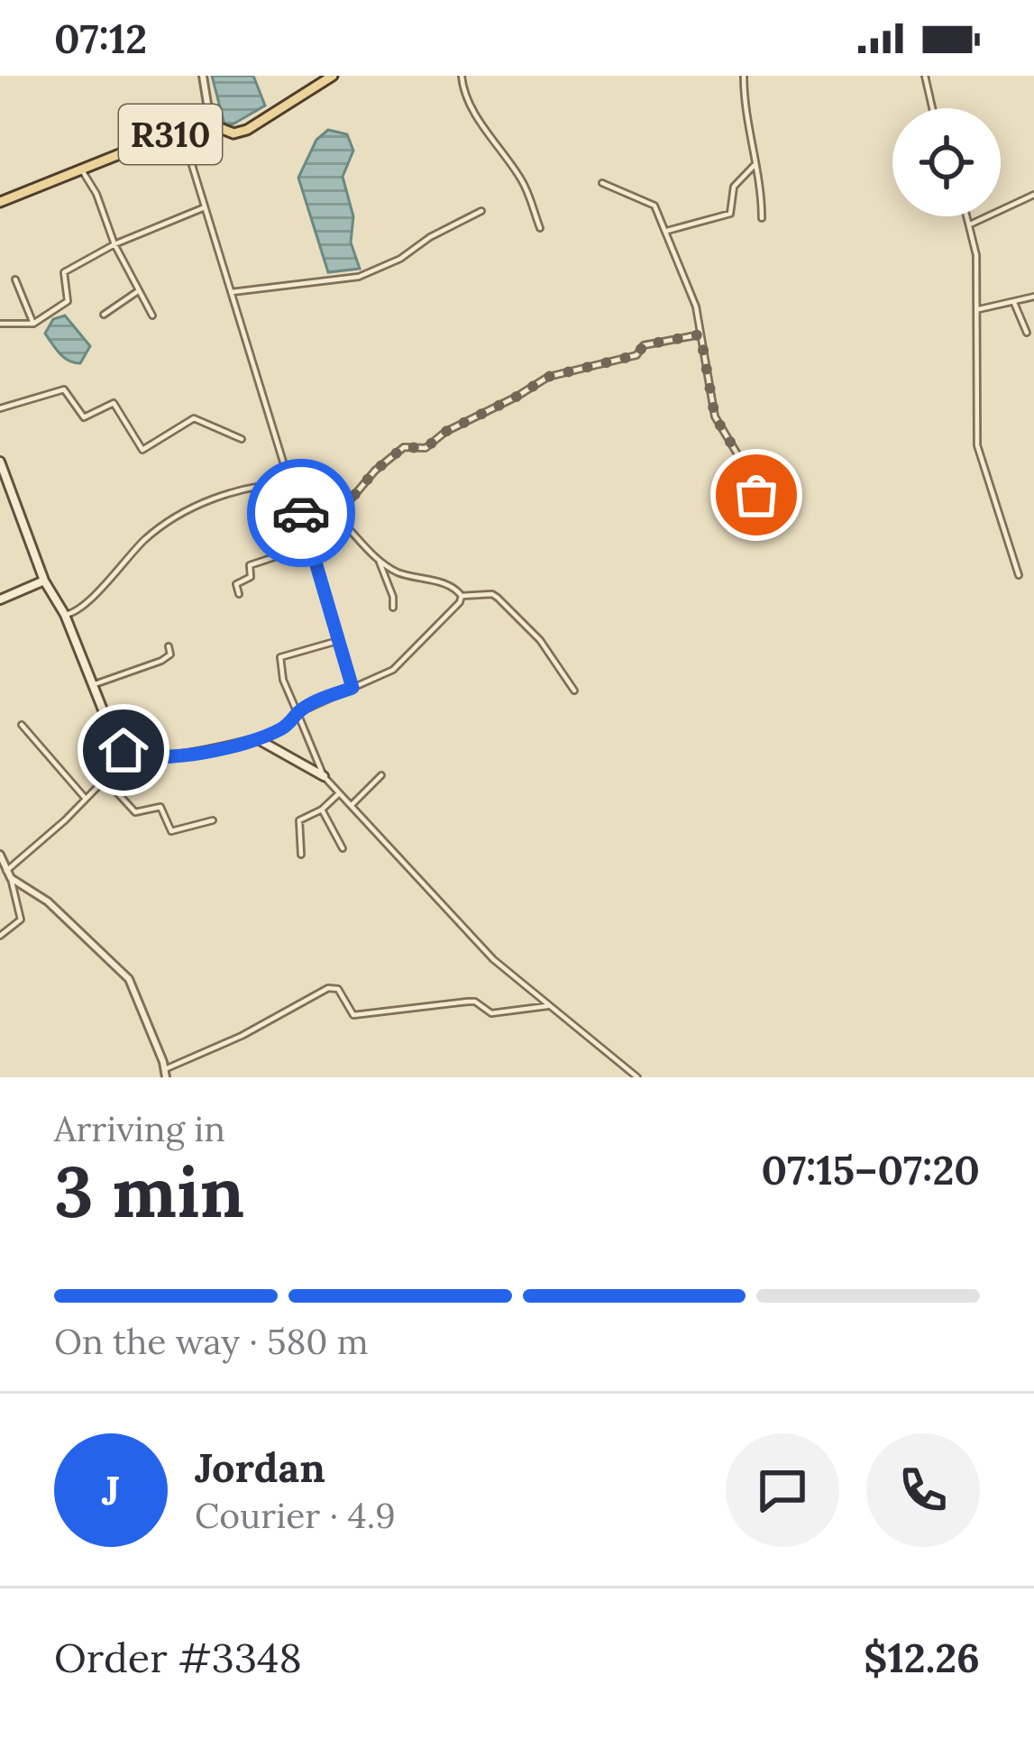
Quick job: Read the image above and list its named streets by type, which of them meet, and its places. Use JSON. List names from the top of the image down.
{
  "streets": {
    "main road": ["R310"]
  },
  "page": {
    "status": "07:12",
    "heading": ["3 min", "Arriving in", "07:15–07:20"],
    "panel": [
      "Jordan",
      "Courier · 4.9",
      "Order #3348",
      "$12.26"
    ],
    "bar": "On the way · 580 m",
    "round": "J"
  }
}
